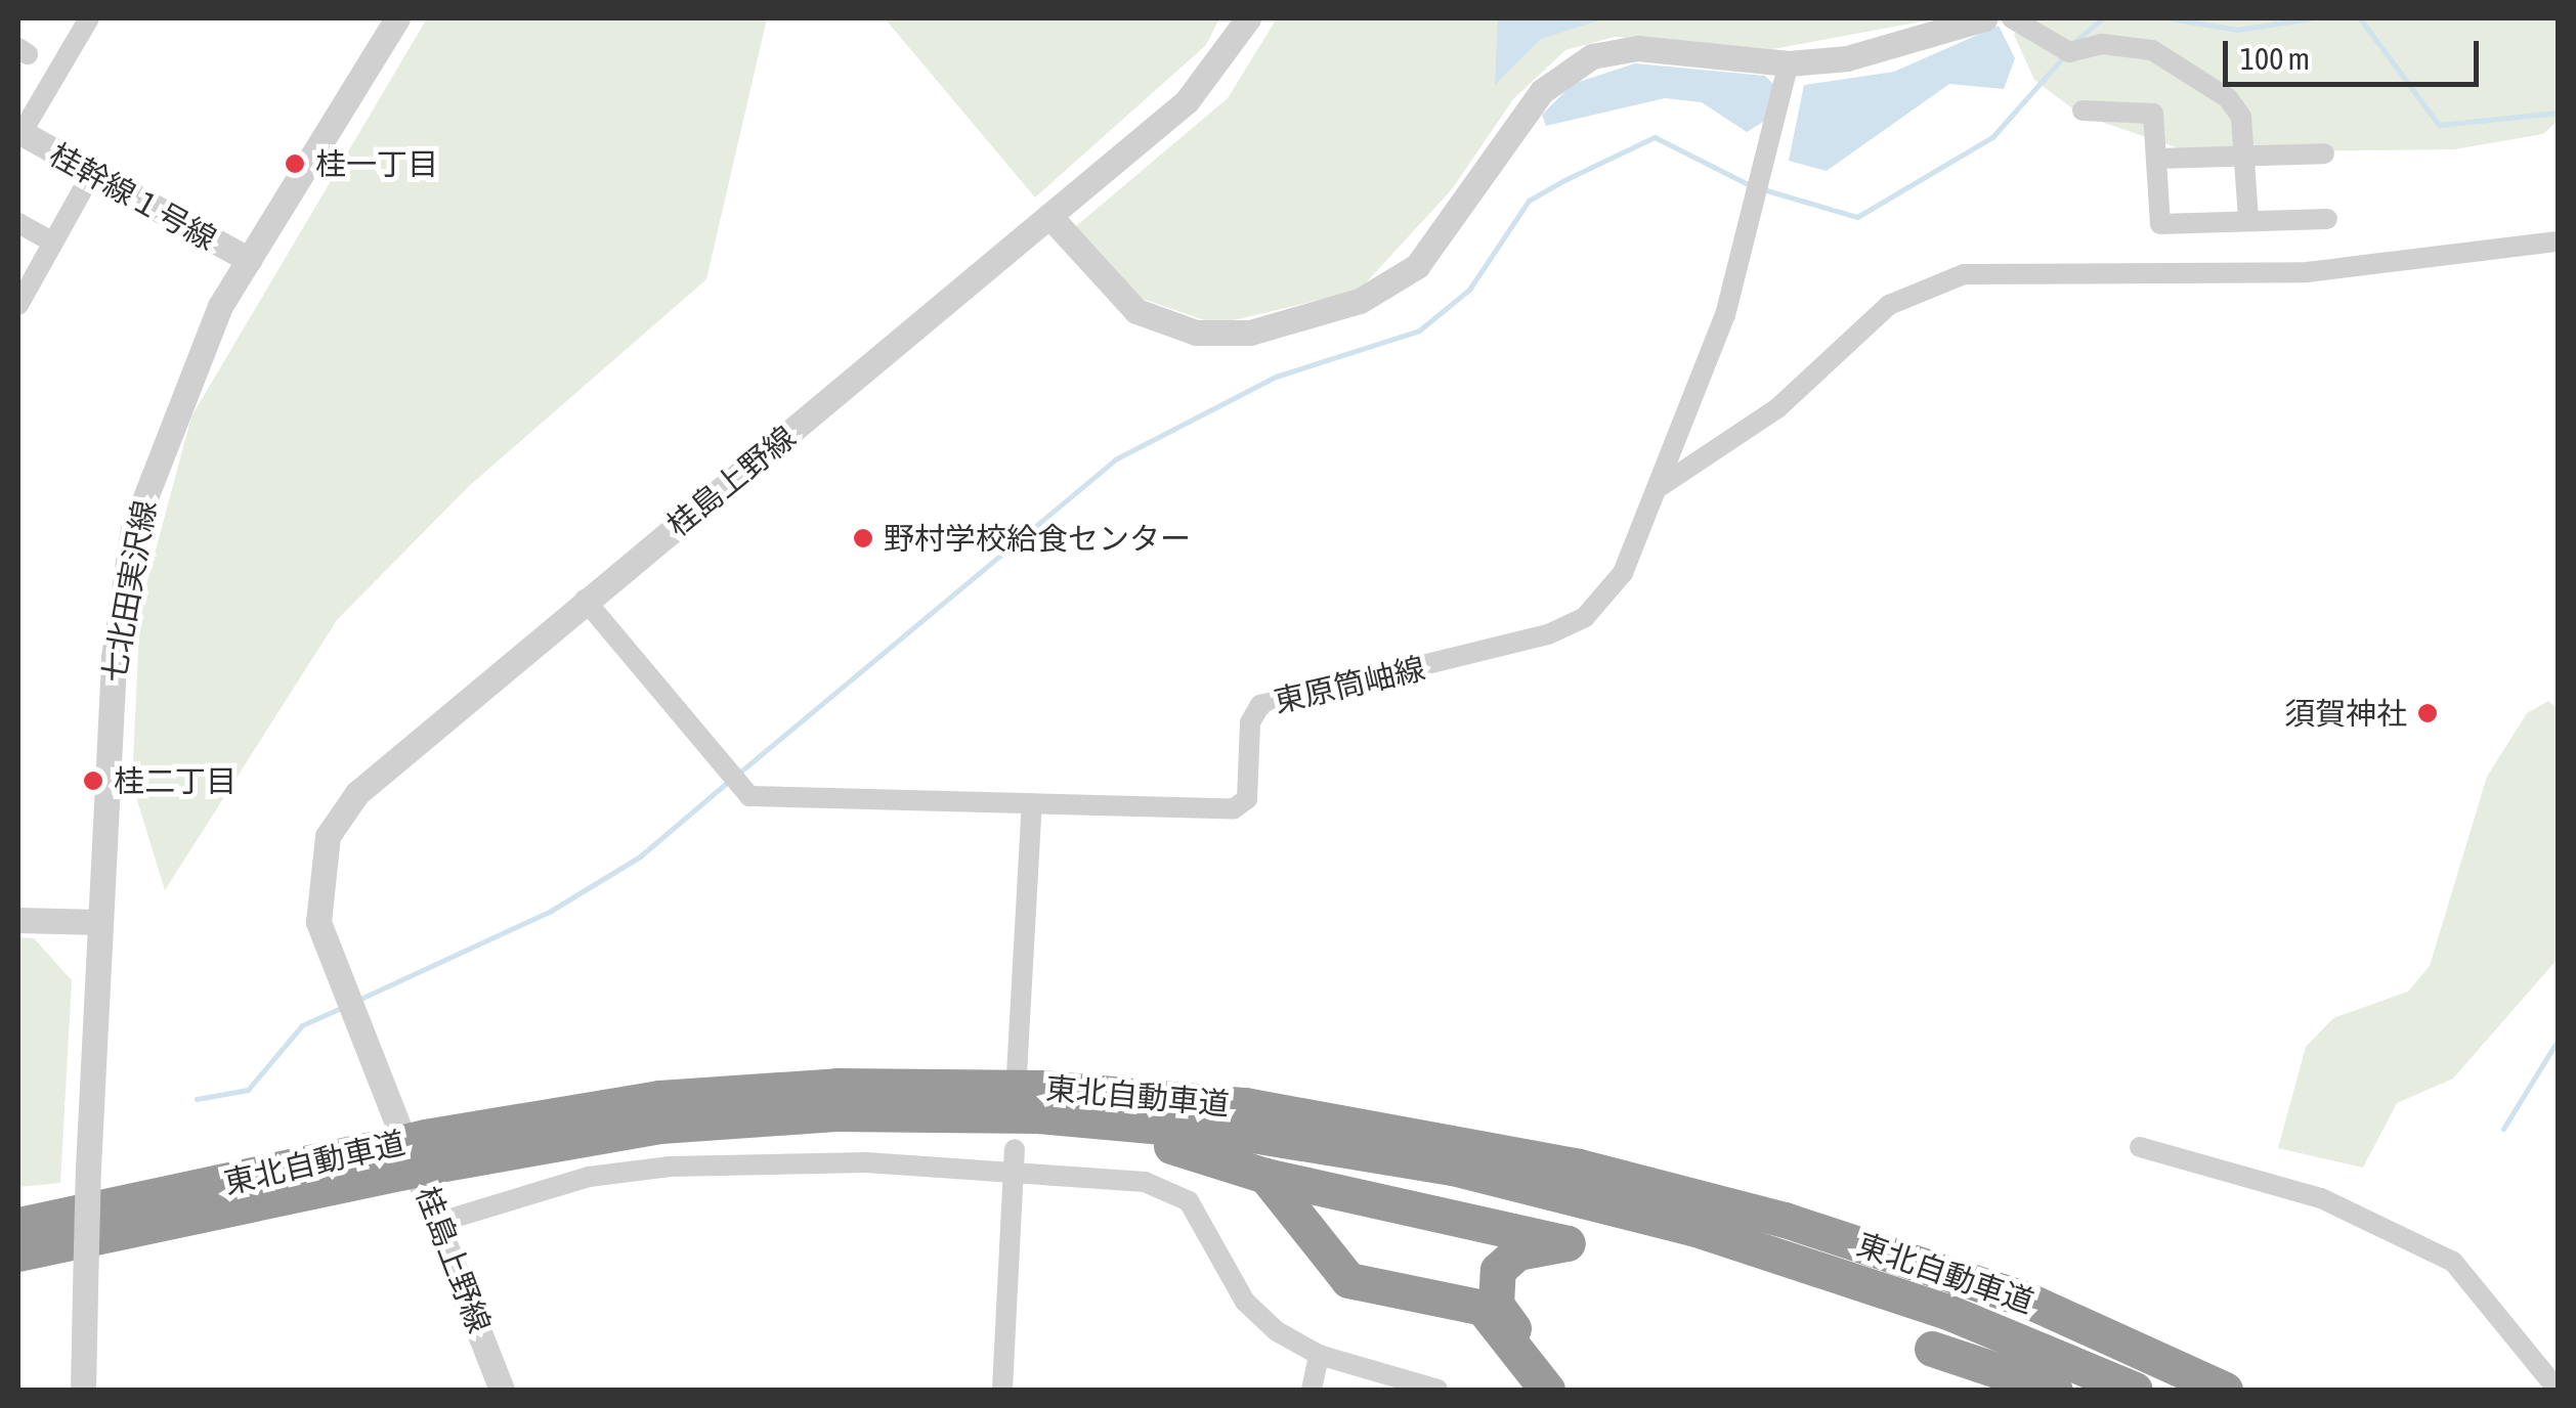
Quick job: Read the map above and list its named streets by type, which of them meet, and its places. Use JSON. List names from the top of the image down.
{
  "streets": {
    "highway": ["東北自動車道"],
    "street": [
      "桂幹線１号線",
      "桂島上野線",
      "七北田実沢線",
      "東原筒岫線"
    ]
  },
  "crossings": [
    ["桂幹線１号線", "七北田実沢線"],
    ["桂島上野線", "東原筒岫線"]
  ],
  "places": [
    "桂一丁目",
    "野村学校給食センター",
    "須賀神社",
    "桂二丁目"
  ],
  "scale_bar": "100 m"
}
